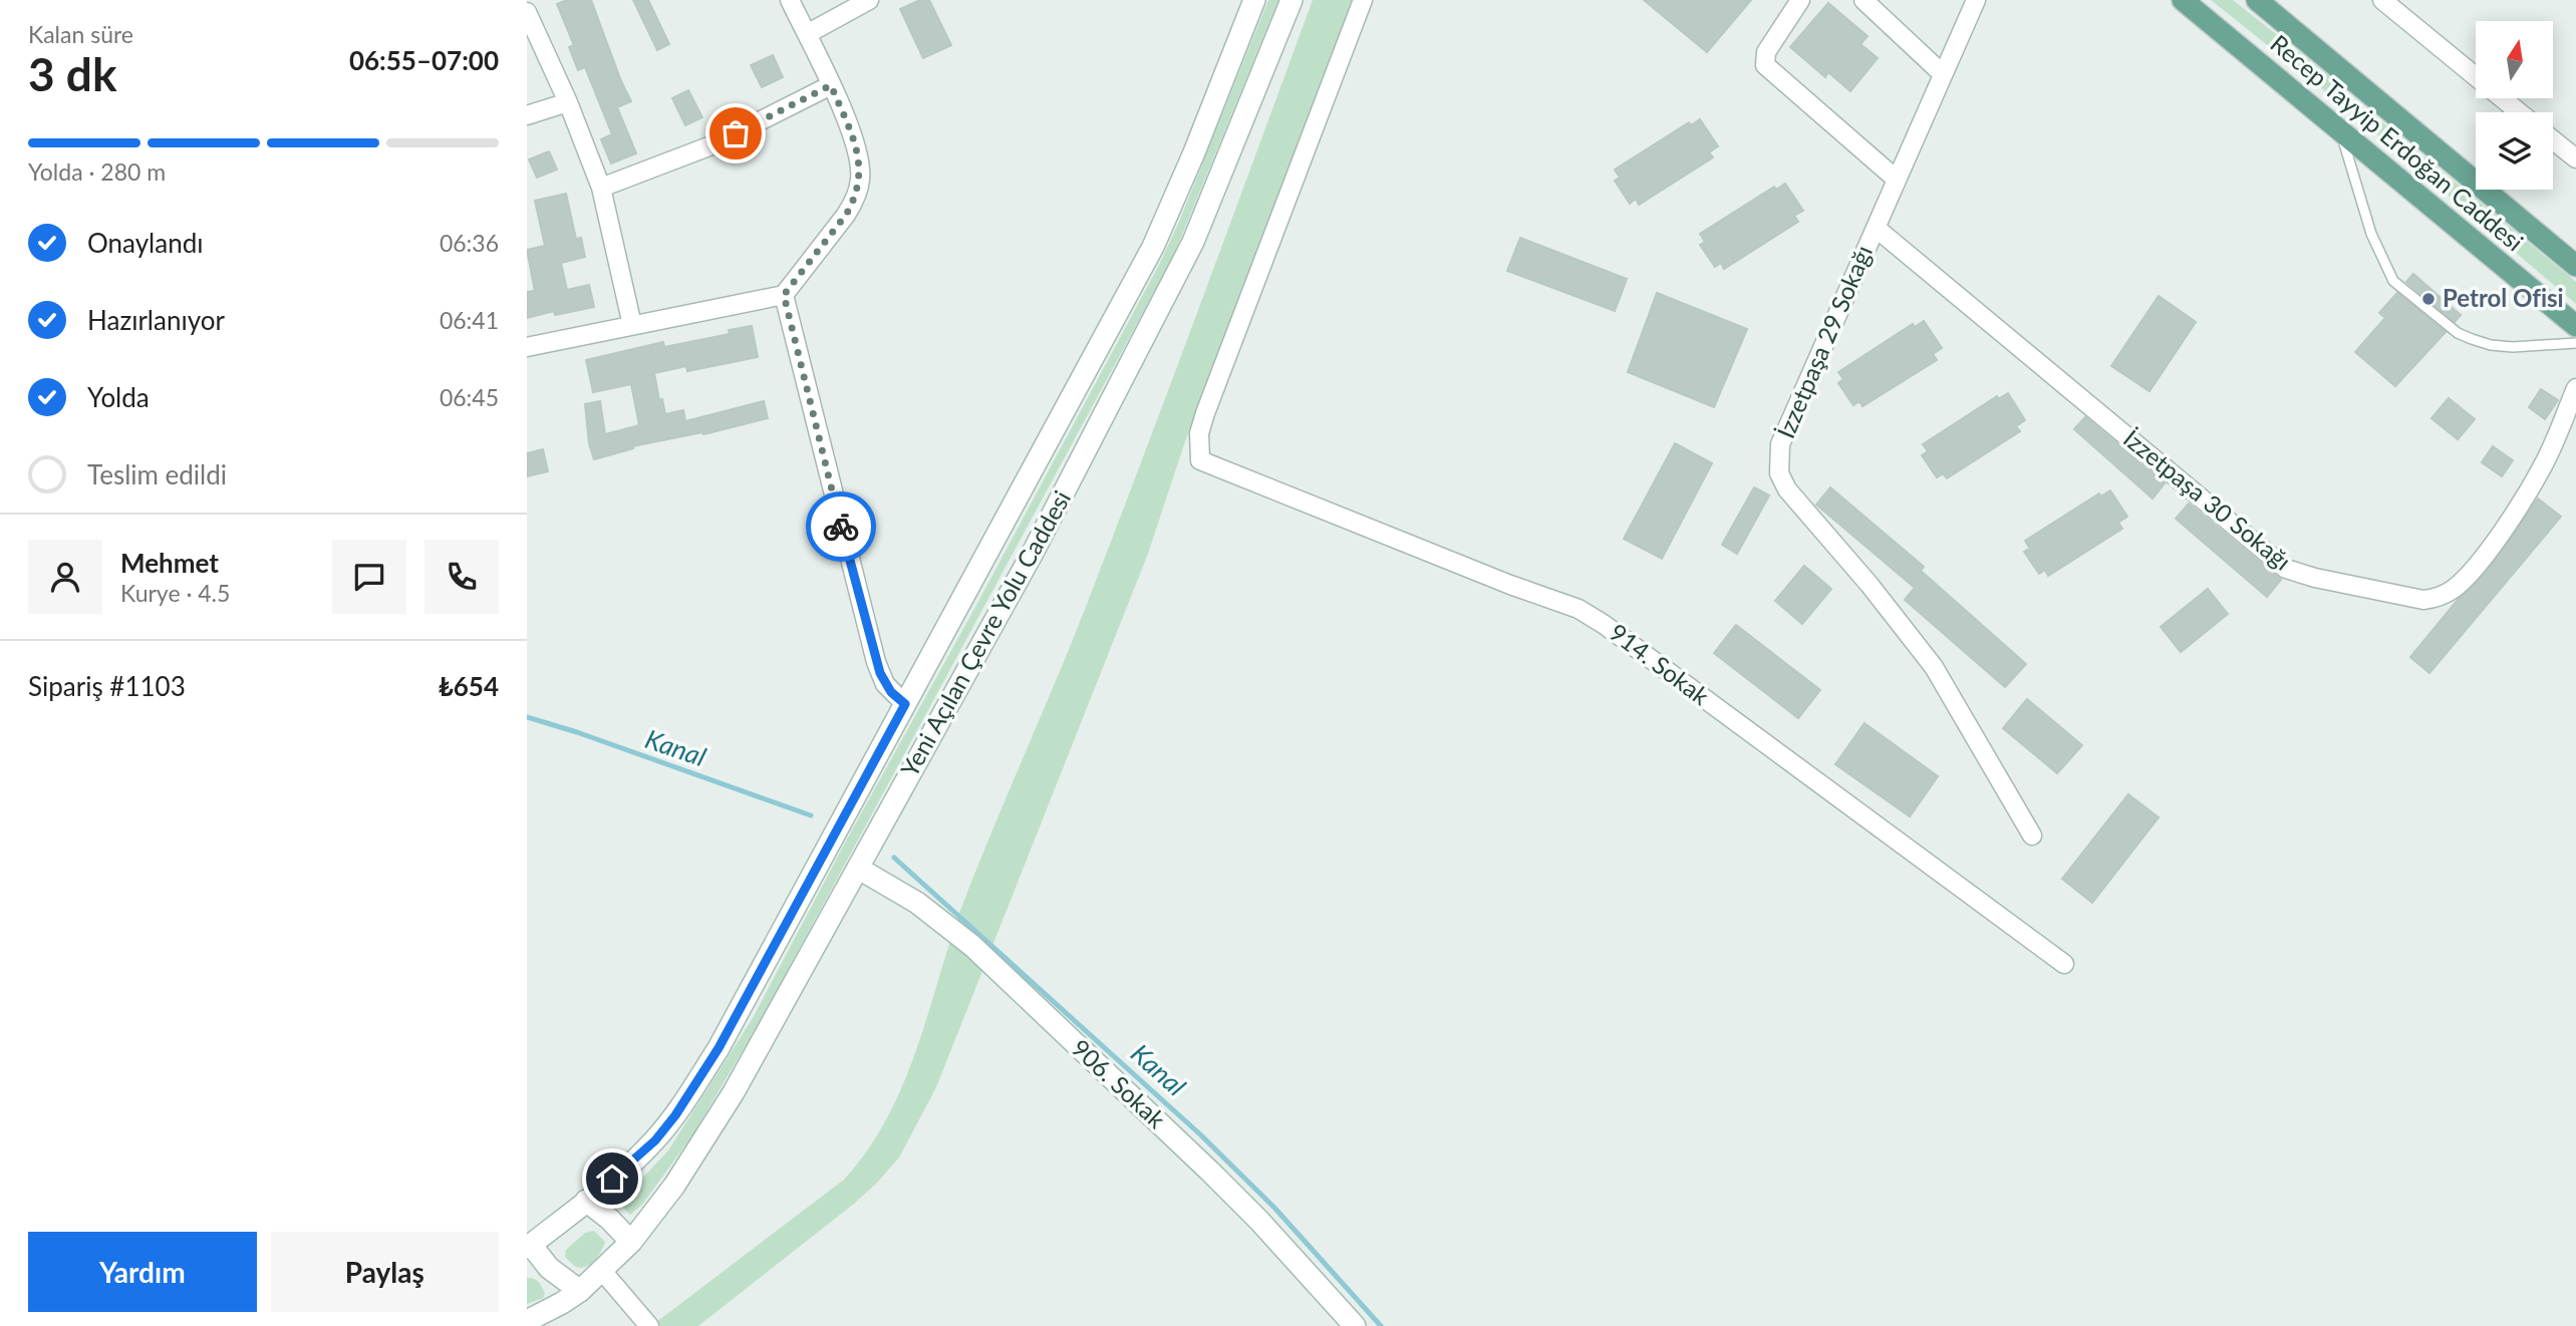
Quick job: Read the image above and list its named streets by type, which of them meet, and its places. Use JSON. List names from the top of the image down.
{
  "streets": {
    "main road": ["Recep Tayyip Erdoğan Caddesi", "Yeni Açılan Çevre Yolu Caddesi", "906. Sokak"],
    "street": ["İzzetpaşa 29 Sokağı", "İzzetpaşa 30 Sokağı", "914. Sokak"]
  },
  "crossings": [
    ["İzzetpaşa 29 Sokağı", "İzzetpaşa 30 Sokağı"],
    ["Yeni Açılan Çevre Yolu Caddesi", "906. Sokak"]
  ],
  "water": ["Kanal"],
  "places": ["Petrol Ofisi"],
  "north": "top",
  "page": {
    "heading": ["3 dk", "Kalan süre", "06:55–07:00"],
    "panel": [
      "Mehmet",
      "Kurye · 4.5",
      "Sipariş #1103",
      "₺654"
    ],
    "bar": "Yolda · 280 m",
    "list": [
      ["Onaylandı", "06:36"],
      ["Hazırlanıyor", "06:41"],
      ["Yolda", "06:45"],
      "Teslim edildi"
    ],
    "buttons": ["Yardım", "Paylaş"]
  }
}
